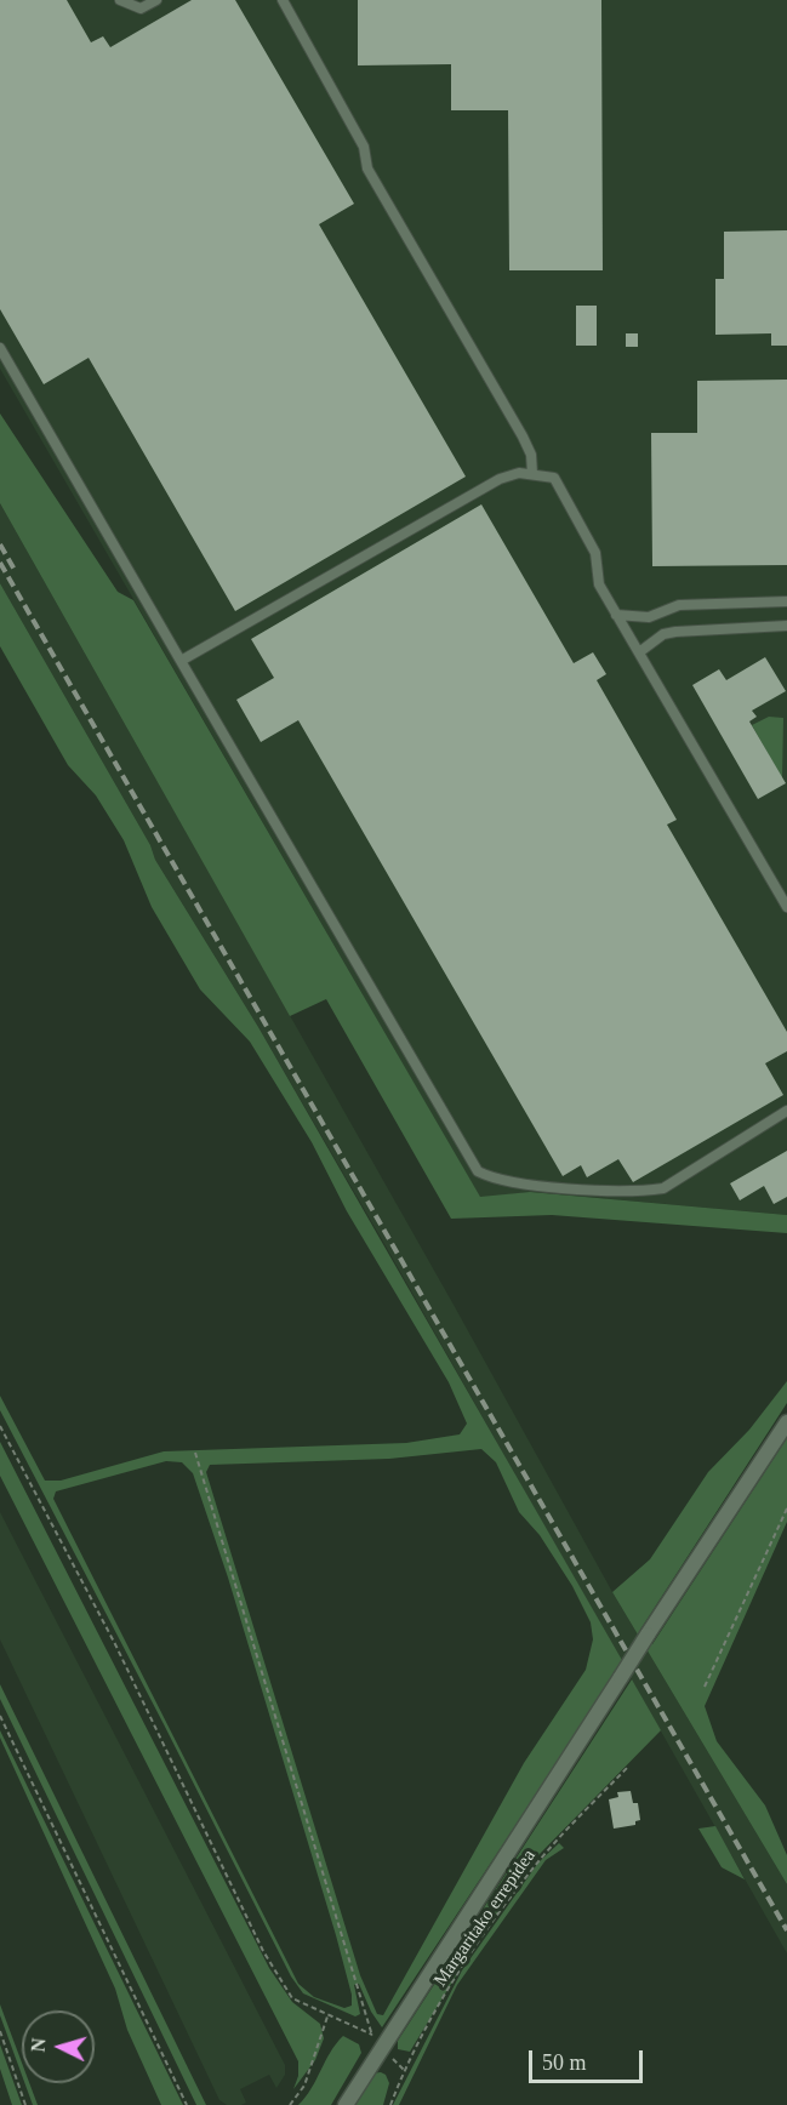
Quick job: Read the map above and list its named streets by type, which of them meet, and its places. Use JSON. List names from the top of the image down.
{
  "streets": {
    "path": ["Margaritako errepidea"]
  },
  "scale_bar": "50 m",
  "north": "left"
}
